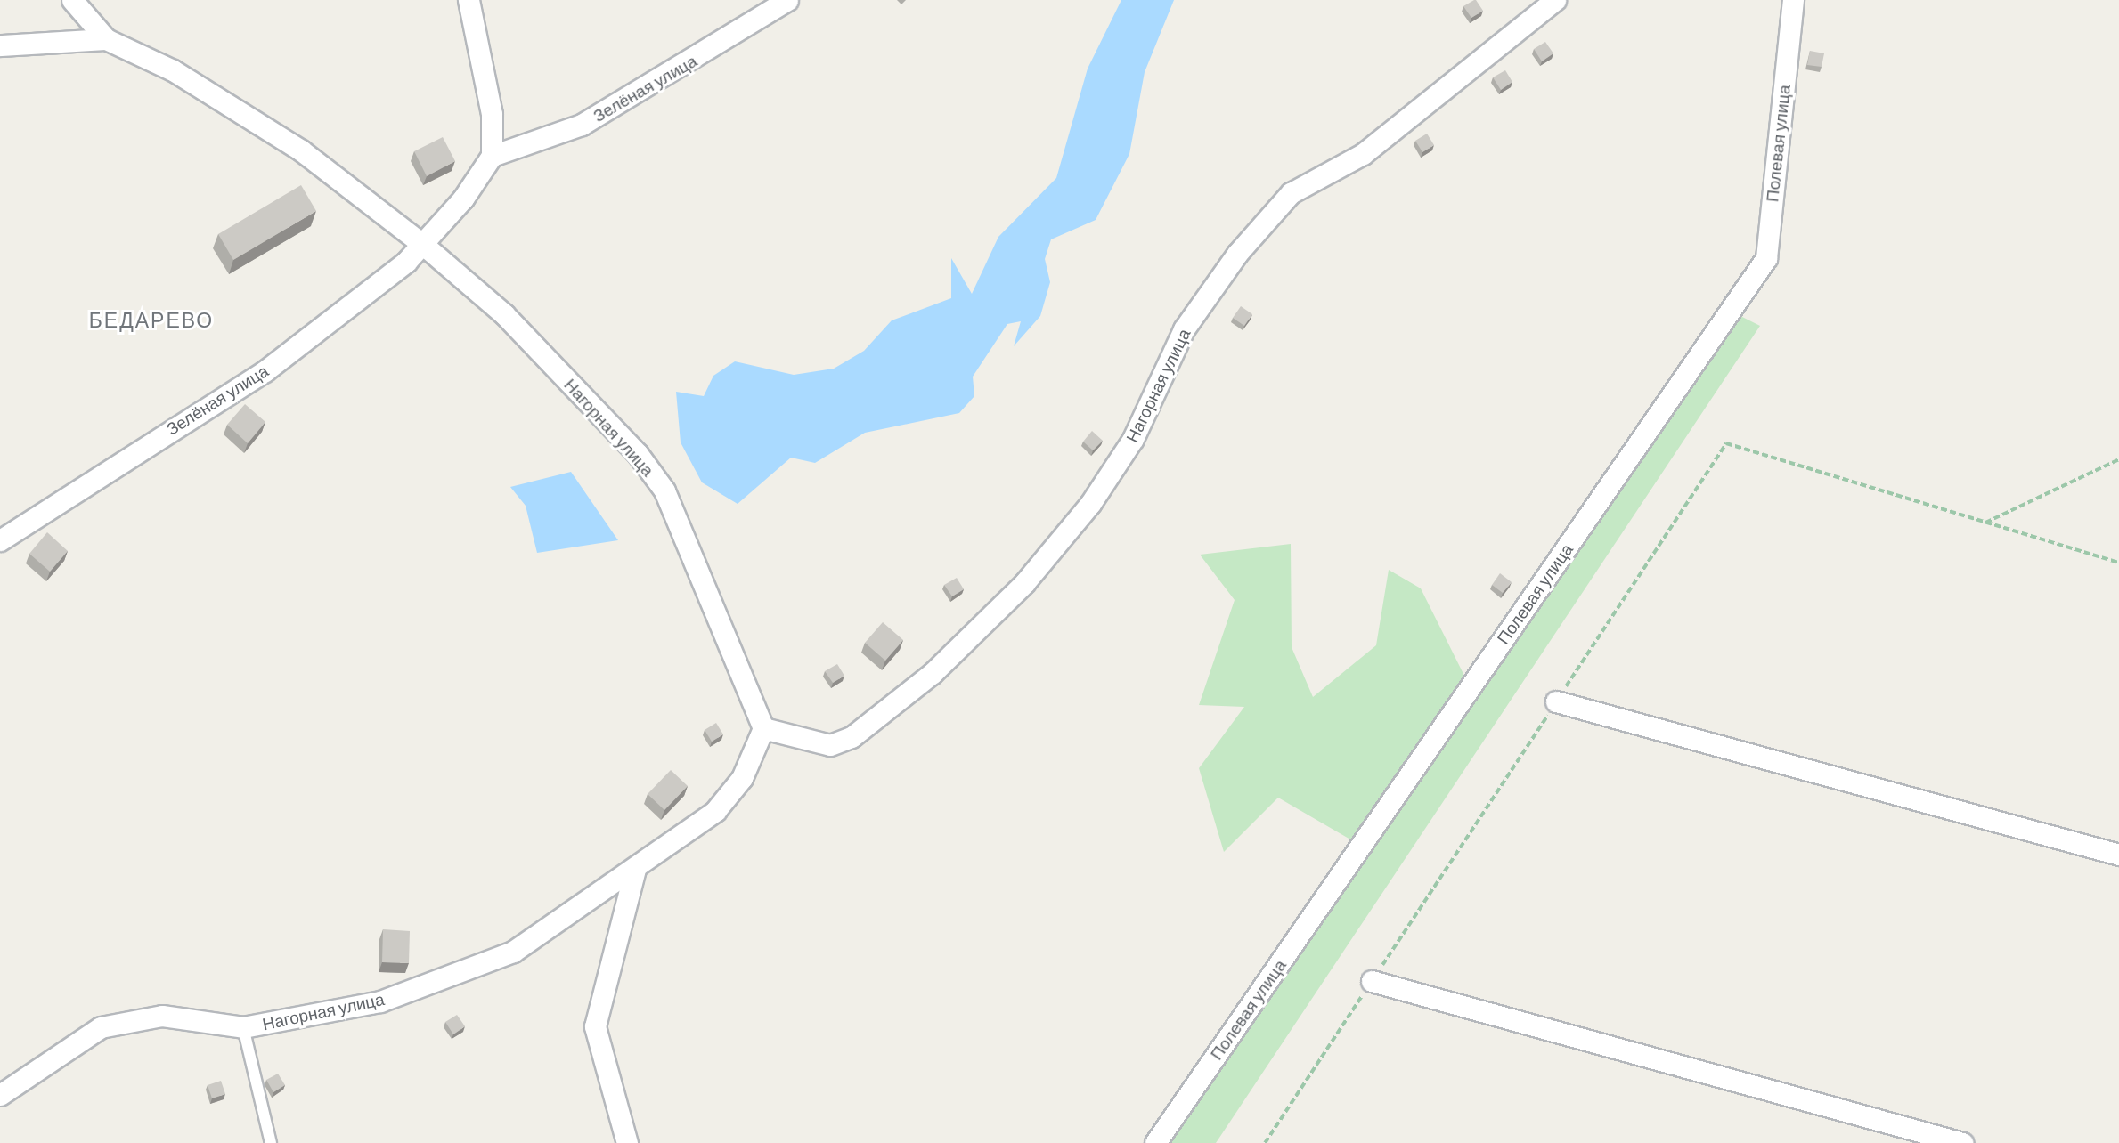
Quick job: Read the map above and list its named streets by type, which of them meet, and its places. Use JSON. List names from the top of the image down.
{
  "streets": {
    "street": ["Зелёная улица", "Полевая улица", "Нагорная улица"]
  },
  "crossings": [
    ["Зелёная улица", "Нагорная улица"]
  ],
  "districts": ["БЕДАРЕВО"]
}
